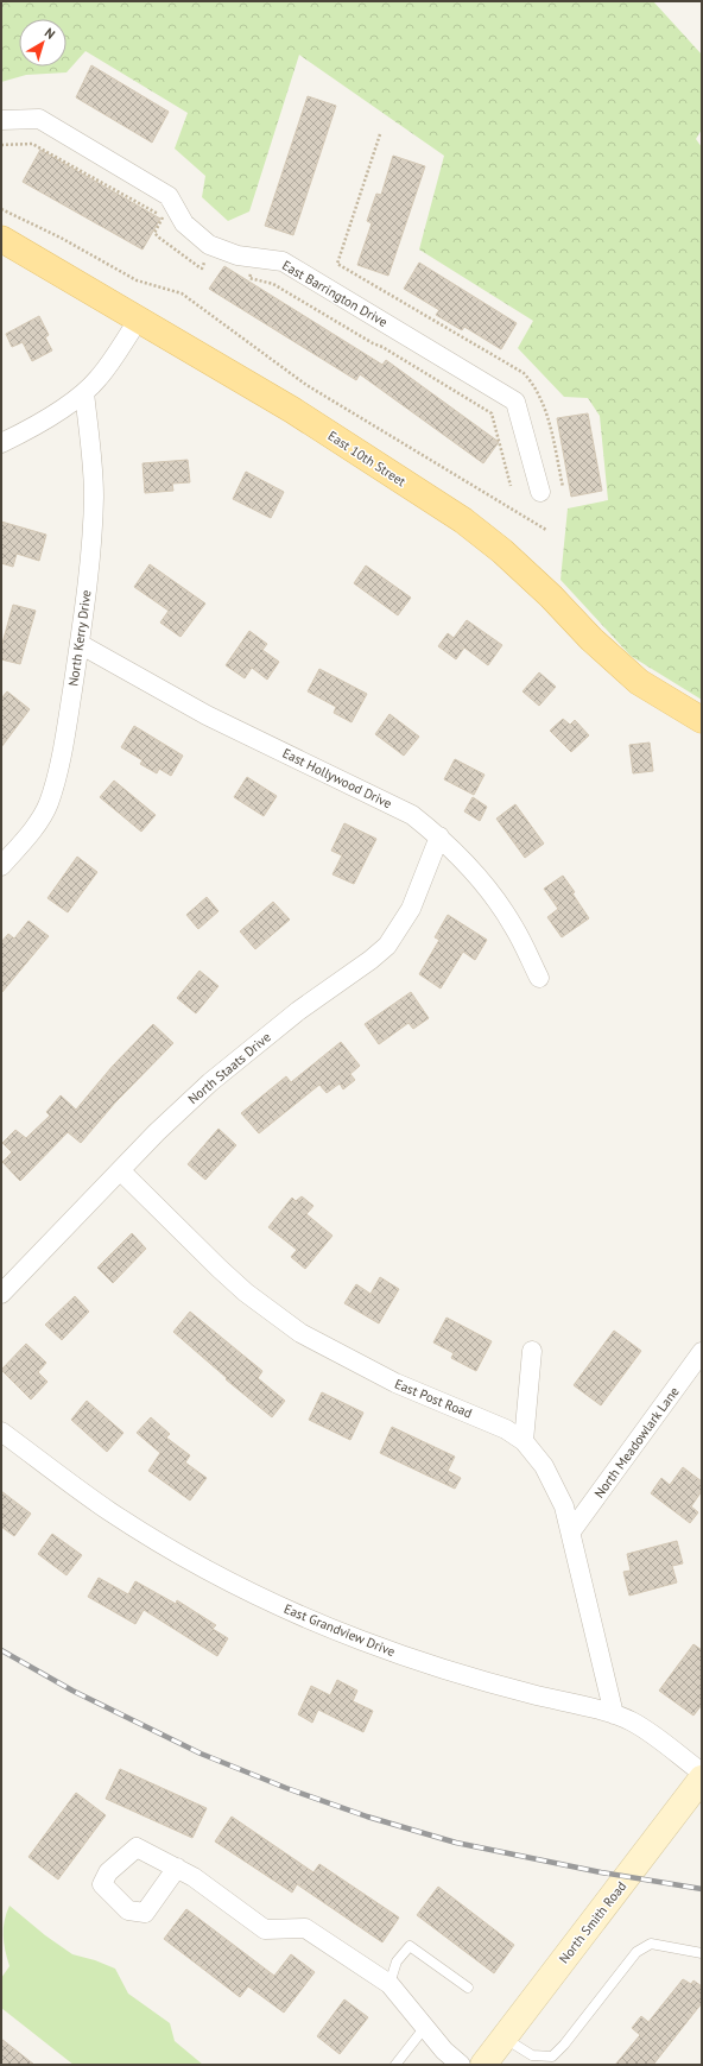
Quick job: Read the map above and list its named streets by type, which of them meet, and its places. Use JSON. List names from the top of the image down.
{
  "streets": {
    "main road": ["East 10th Street", "North Smith Road"],
    "street": [
      "East Barrington Drive",
      "North Kerry Drive",
      "East Hollywood Drive",
      "North Staats Drive",
      "East Post Road",
      "North Meadowlark Lane",
      "East Grandview Drive"
    ]
  },
  "crossings": [
    ["North Kerry Drive", "East Hollywood Drive"],
    ["East Hollywood Drive", "North Staats Drive"],
    ["North Staats Drive", "East Post Road"],
    ["East Post Road", "North Meadowlark Lane"],
    ["East Post Road", "East Grandview Drive"]
  ],
  "north": "top right"
}
